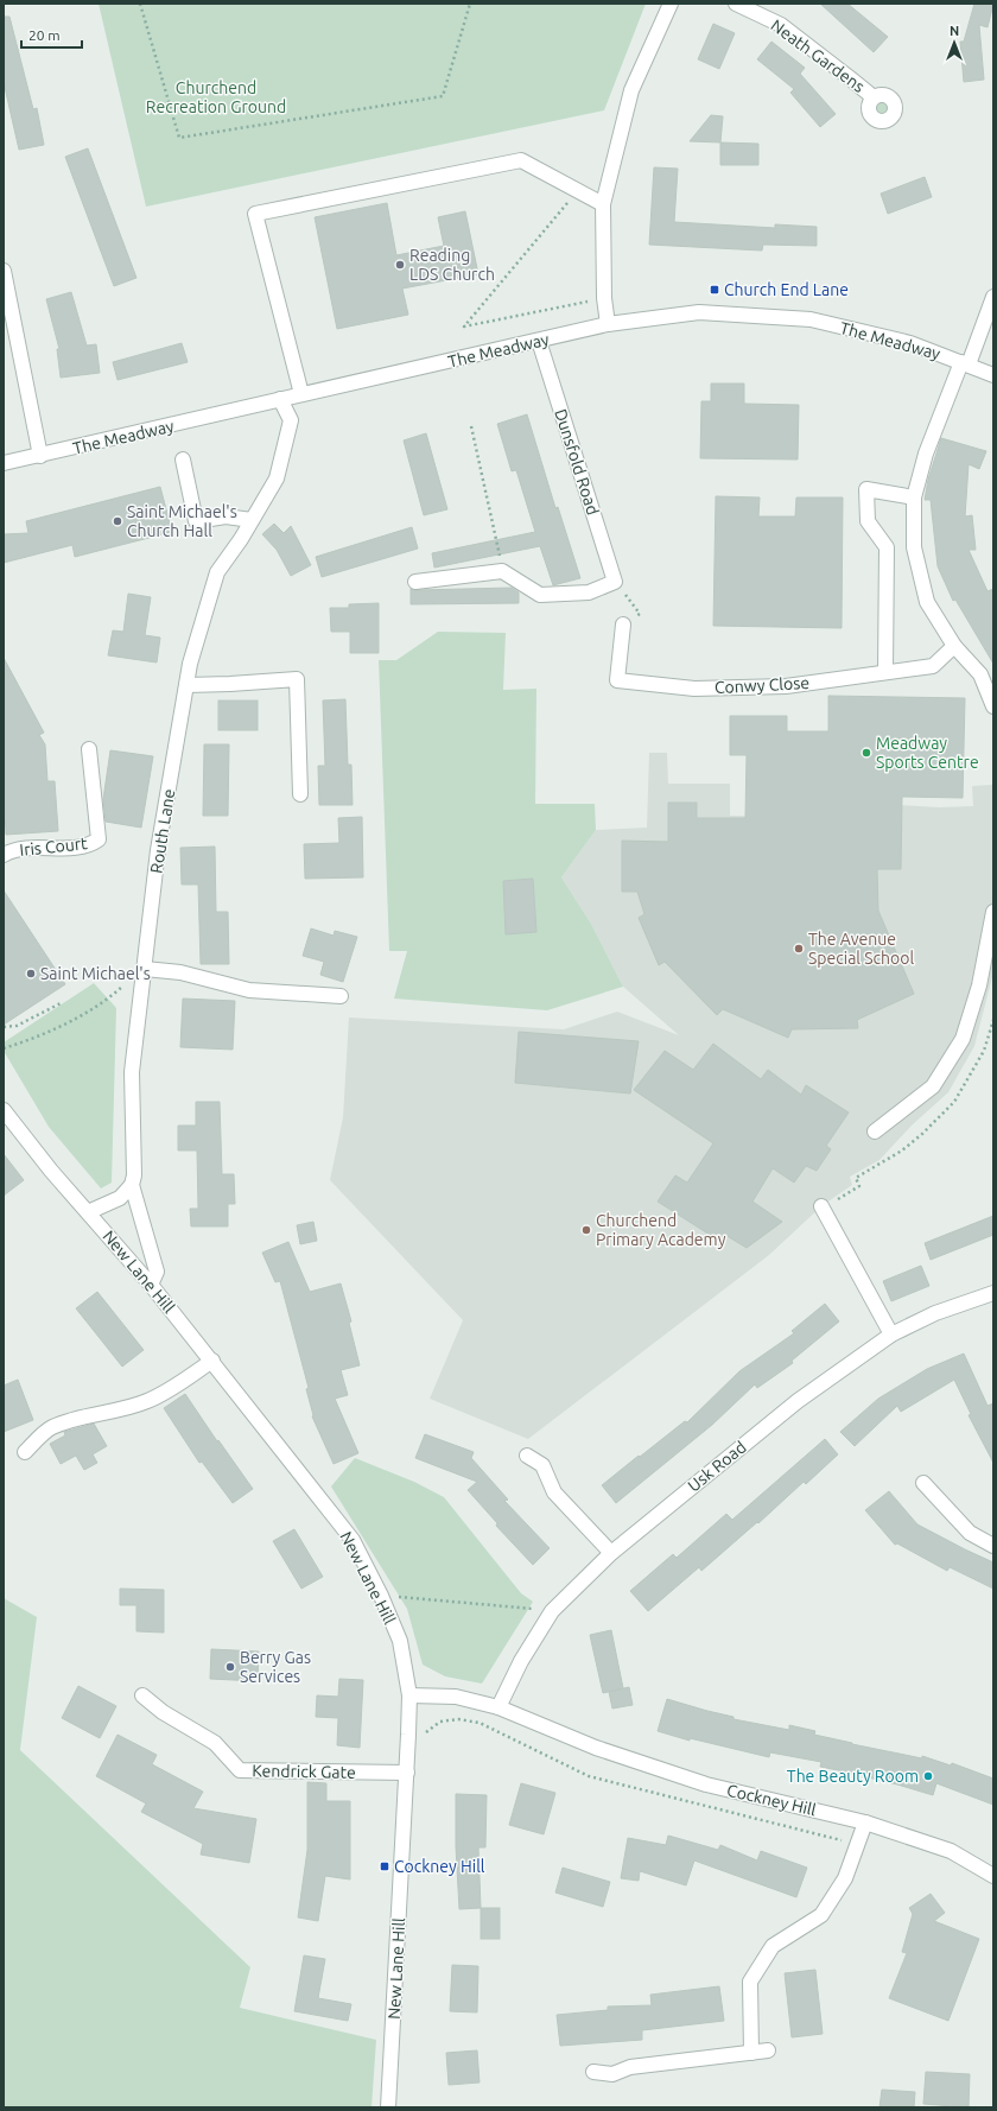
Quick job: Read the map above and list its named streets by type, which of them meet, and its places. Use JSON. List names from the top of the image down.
{
  "streets": {
    "street": [
      "Neath Gardens",
      "The Meadway",
      "Dunsfold Road",
      "Conwy Close",
      "Routh Lane",
      "Iris Court",
      "New Lane Hill",
      "Usk Road",
      "Kendrick Gate",
      "Cockney Hill"
    ]
  },
  "crossings": [
    ["The Meadway", "Dunsfold Road"],
    ["The Meadway", "Routh Lane"],
    ["Routh Lane", "New Lane Hill"],
    ["New Lane Hill", "Kendrick Gate"],
    ["New Lane Hill", "Cockney Hill"],
    ["Usk Road", "Cockney Hill"]
  ],
  "parks": ["Churchend Recreation Ground"],
  "places": {
    "other": [
      "Reading LDS Church",
      "Saint Michael's Church Hall",
      "Meadway Sports Centre",
      "The Avenue Special School",
      "Saint Michael's",
      "Churchend Primary Academy",
      "Berry Gas Services",
      "The Beauty Room"
    ],
    "transit": ["Church End Lane", "Cockney Hill"]
  },
  "scale_bar": "20 m",
  "north": "top"
}
